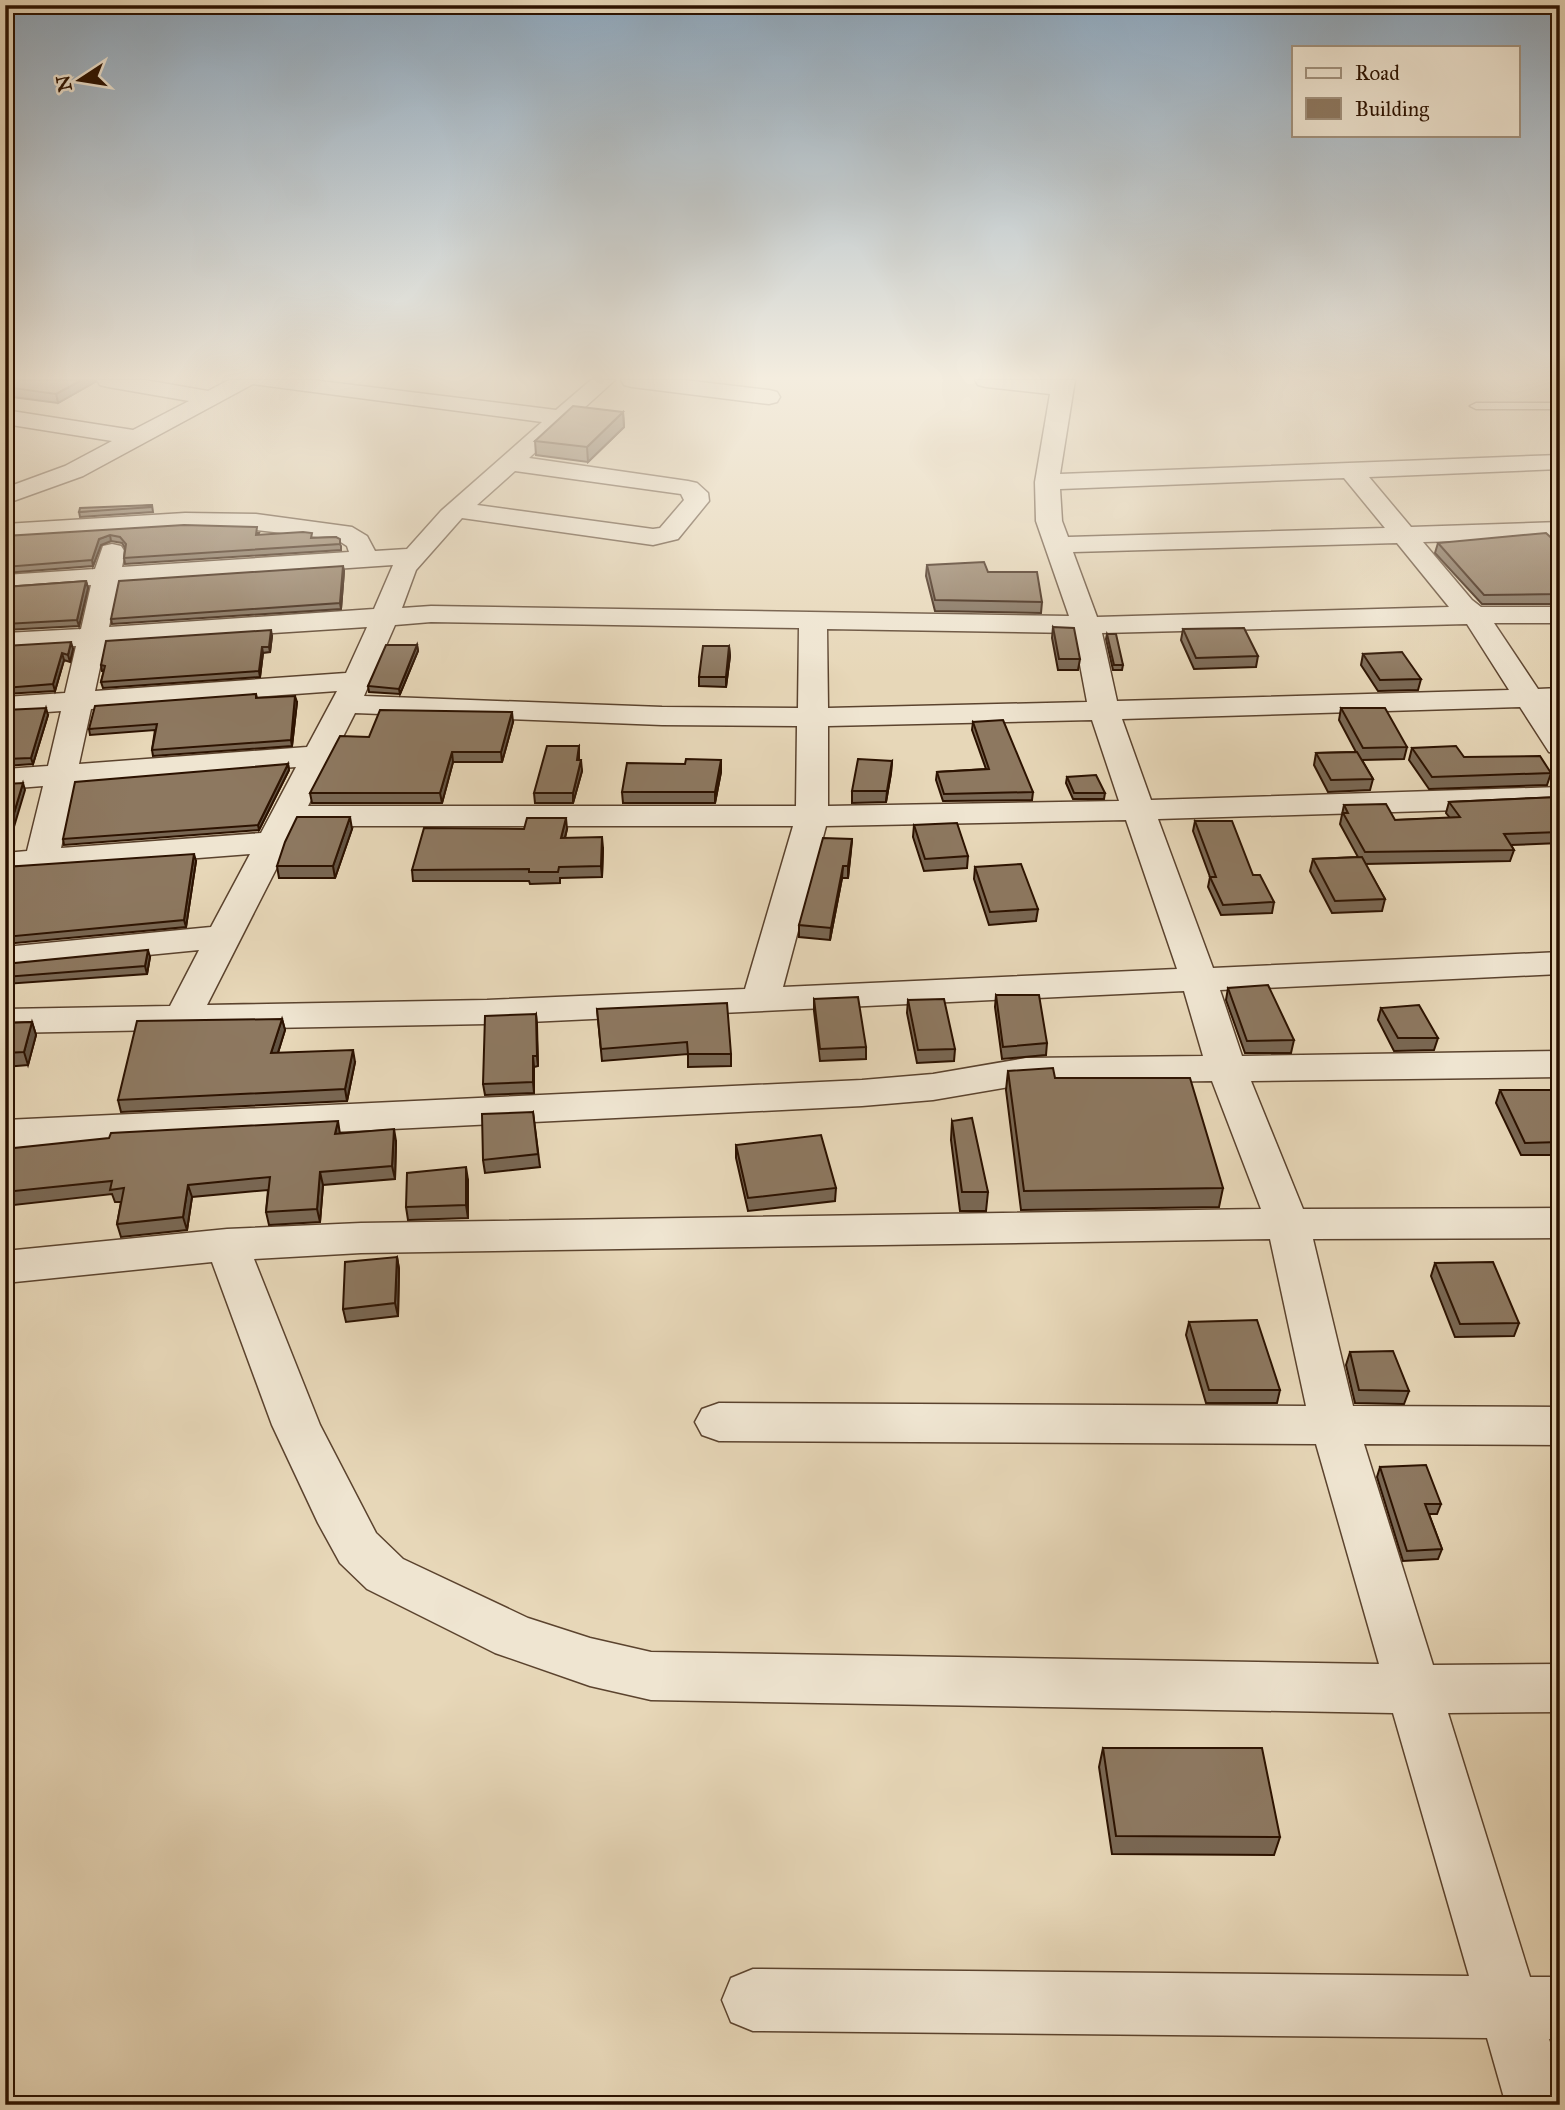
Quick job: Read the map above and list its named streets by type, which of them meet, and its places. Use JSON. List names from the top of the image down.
{
  "legend": ["Road", "Building"],
  "north": "left"
}
